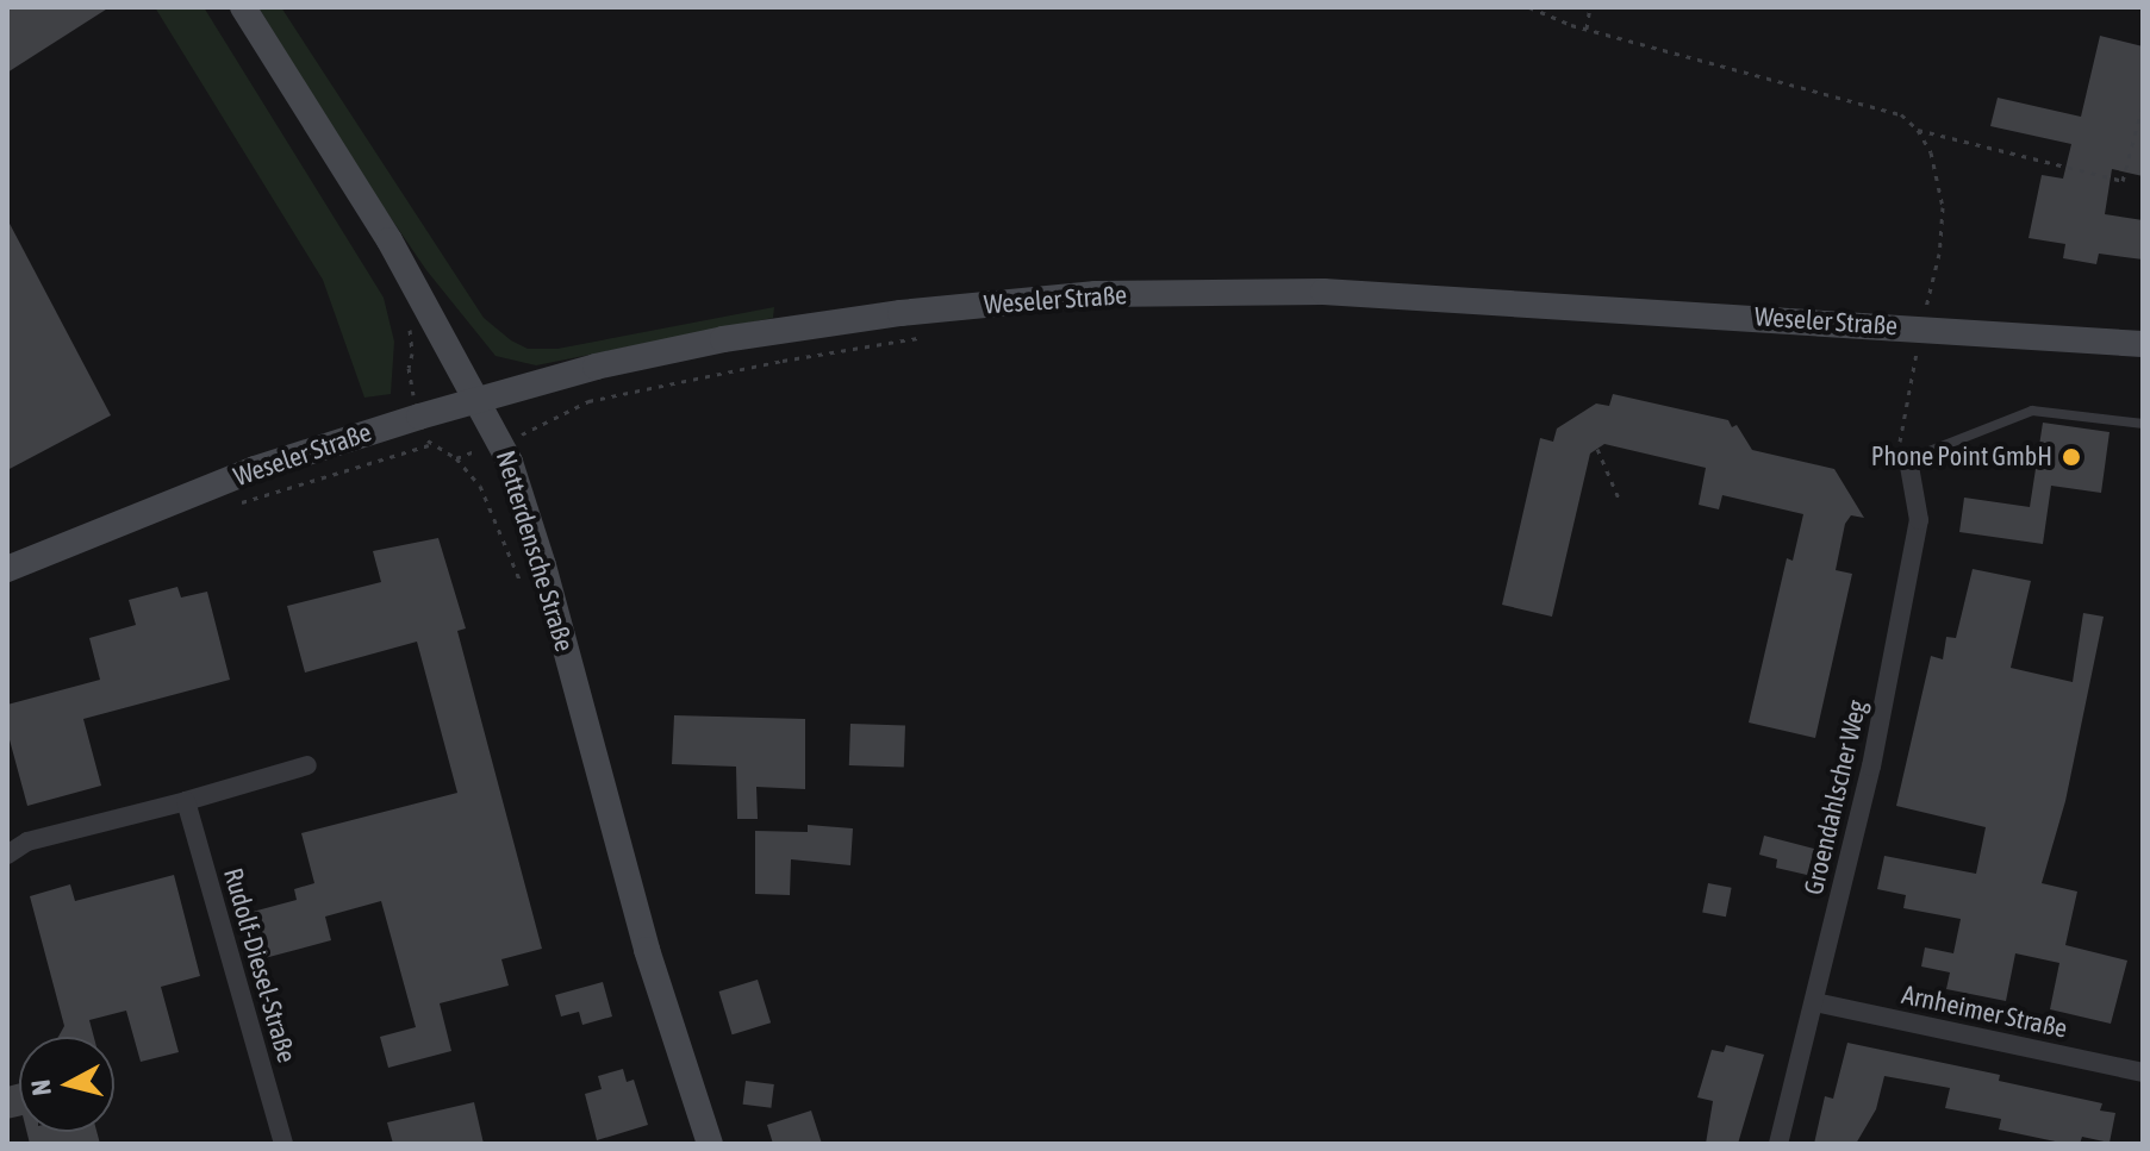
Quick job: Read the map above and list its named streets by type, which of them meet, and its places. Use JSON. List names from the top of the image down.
{
  "streets": {
    "main road": ["Weseler Straße", "Netterdensche Straße"],
    "street": ["Groendahlscher Weg", "Rudolf-Diesel-Straße", "Arnheimer Straße"]
  },
  "crossings": [
    ["Weseler Straße", "Netterdensche Straße"],
    ["Groendahlscher Weg", "Arnheimer Straße"]
  ],
  "places": ["Phone Point GmbH"],
  "north": "left"
}
